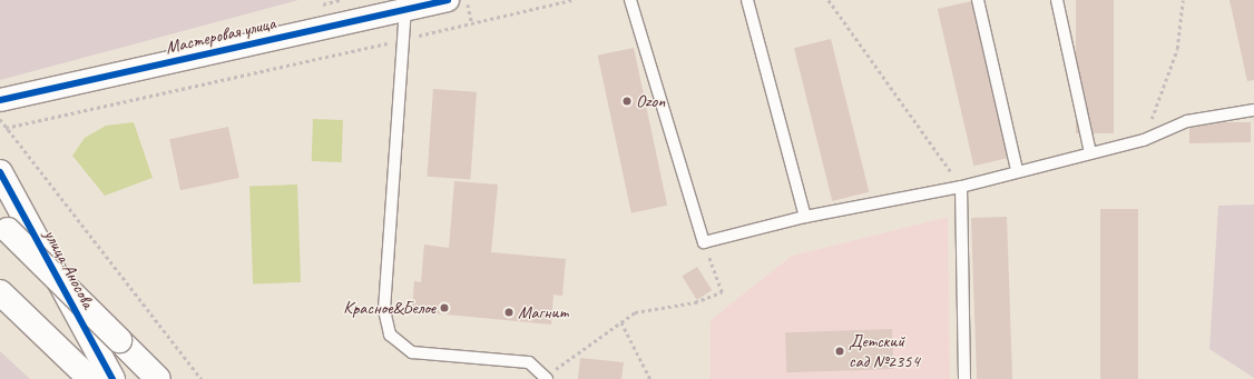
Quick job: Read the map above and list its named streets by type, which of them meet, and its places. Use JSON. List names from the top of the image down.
{
  "streets": {
    "street": ["Мастеровая улица", "улица Аносова"]
  },
  "places": [
    "Ozon",
    "Красное&Белое",
    "Магнит",
    "Детский сад №2354"
  ]
}
